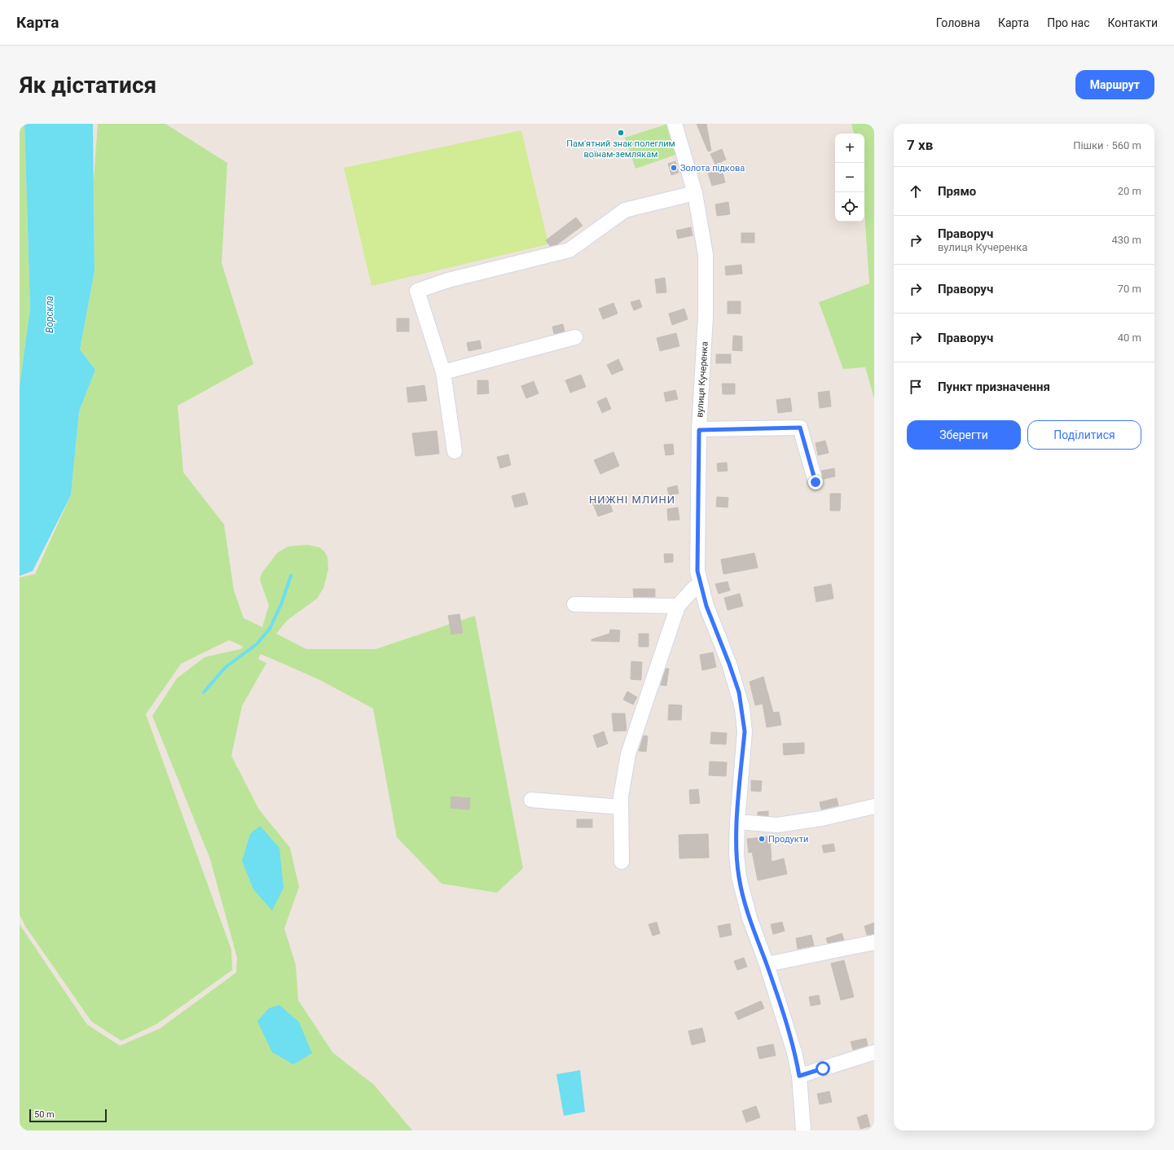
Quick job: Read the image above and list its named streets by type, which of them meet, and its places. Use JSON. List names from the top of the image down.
{
  "streets": {
    "street": ["вулиця Кучеренка"]
  },
  "districts": ["НИЖНІ МЛИНИ"],
  "water": ["Ворскла"],
  "places": ["Пам'ятний знак полеглим воїнам-землякам", "Золота підкова", "Продукти"],
  "scale_bar": "50 m",
  "page": {
    "header": "Карта",
    "nav": [
      "Головна",
      "Карта",
      "Про нас",
      "Контакти"
    ],
    "buttons": [
      "Маршрут",
      ["Зберегти", "Поділитися"]
    ],
    "title": "Як дістатися",
    "heading": ["7 хв", "Пішки · 560 m"],
    "map_buttons": ["+", "−"],
    "list": [
      ["Прямо", "20 m"],
      ["Праворуч", "вулиця Кучеренка", "430 m"],
      ["Праворуч", "70 m"],
      ["Праворуч", "40 m"],
      "Пункт призначення"
    ],
    "scale": "50 m"
  }
}
